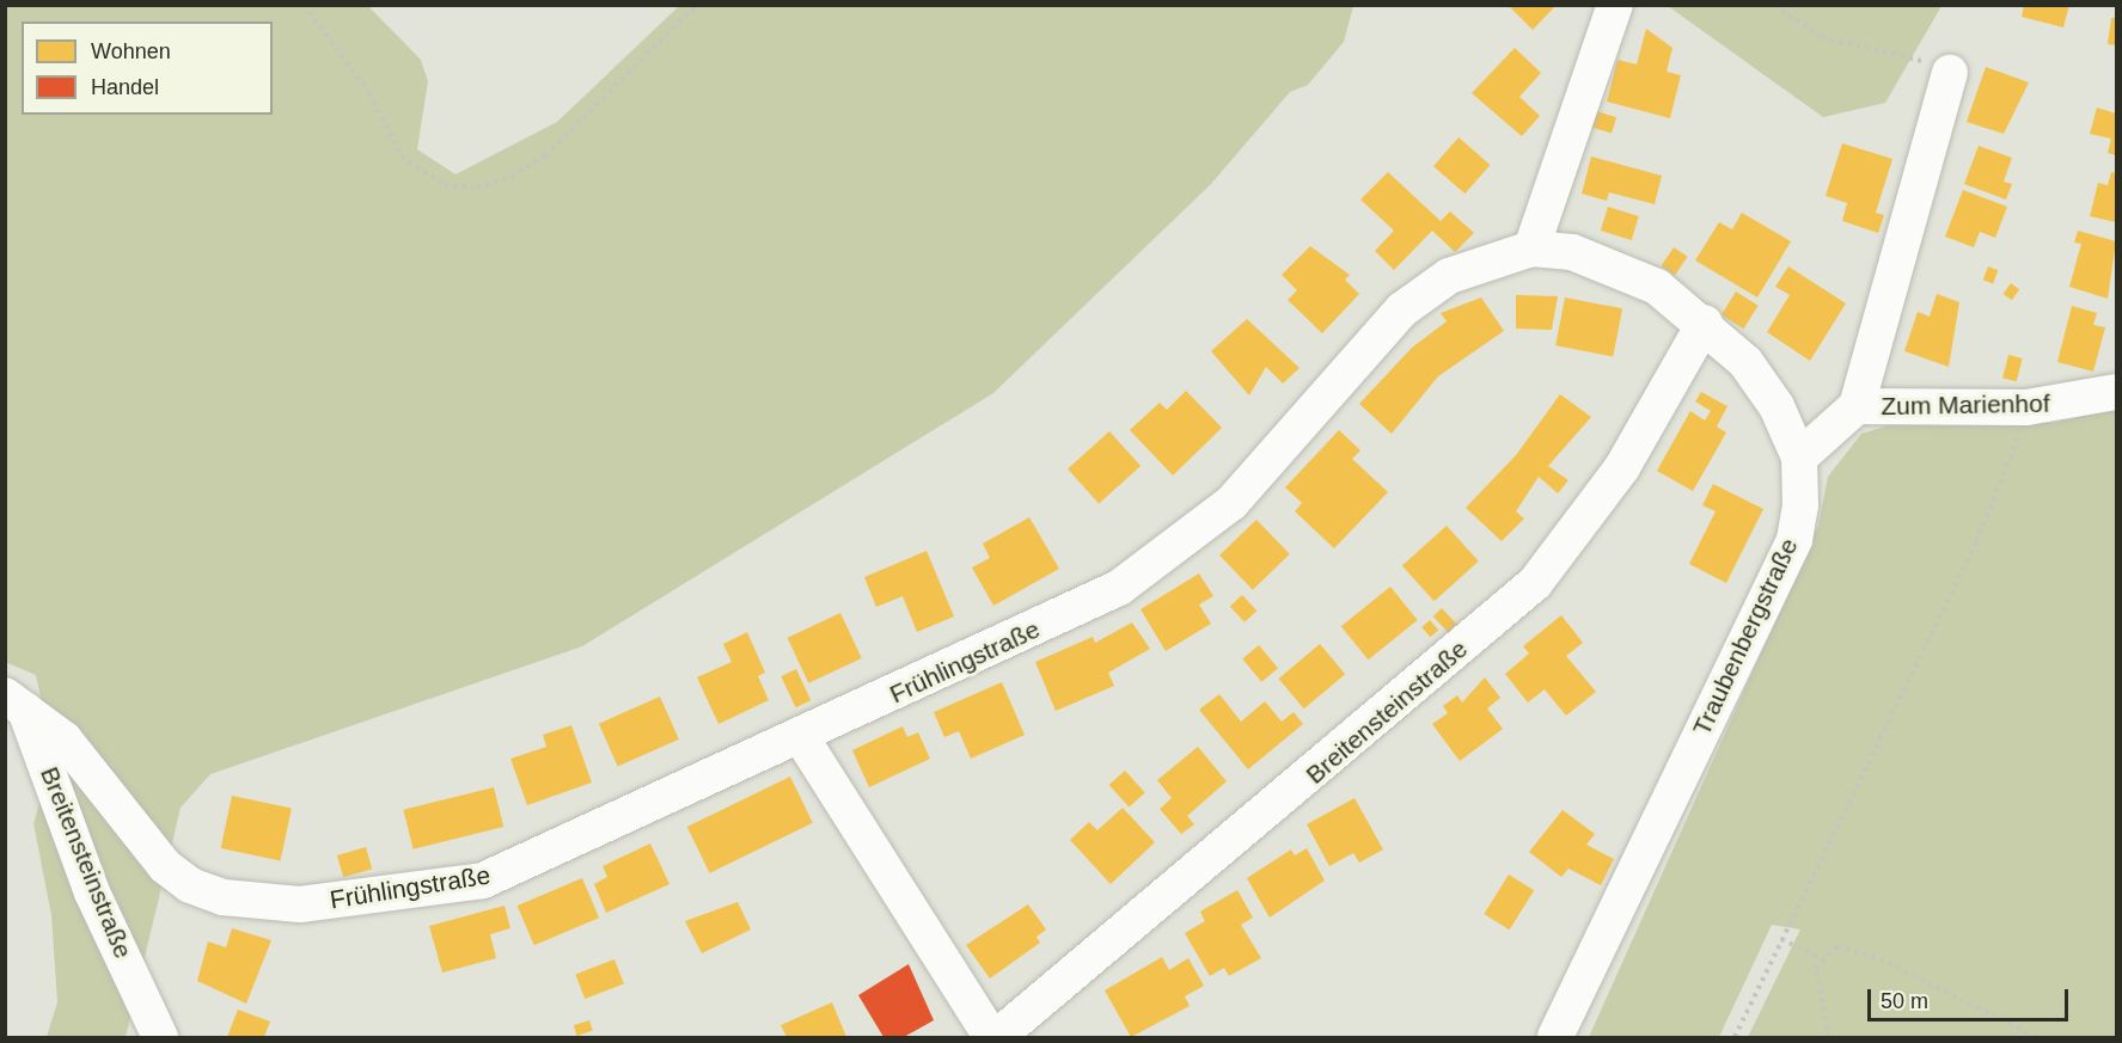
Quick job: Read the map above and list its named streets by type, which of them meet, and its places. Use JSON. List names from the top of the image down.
{
  "streets": {
    "street": [
      "Zum Marienhof",
      "Traubenbergstraße",
      "Frühlingstraße",
      "Breitensteinstraße"
    ]
  },
  "crossings": [
    ["Frühlingstraße", "Breitensteinstraße"]
  ],
  "legend": ["Wohnen", "Handel"],
  "scale_bar": "50 m"
}
